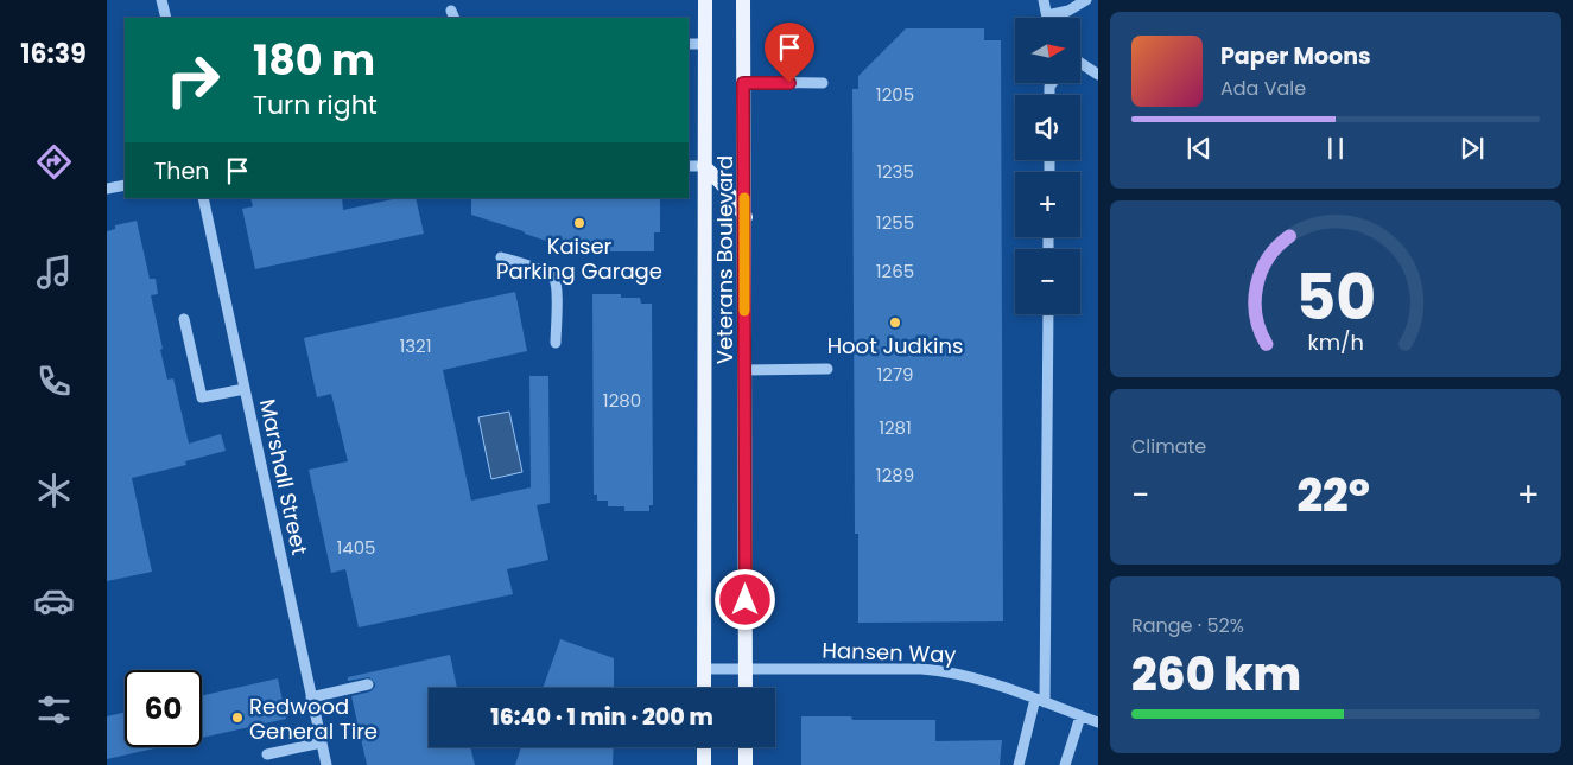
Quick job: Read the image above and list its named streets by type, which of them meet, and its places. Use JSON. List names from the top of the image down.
{
  "streets": {
    "main road": ["Veterans Boulevard"],
    "street": ["Marshall Street", "Hansen Way"]
  },
  "crossings": [
    ["Veterans Boulevard", "Hansen Way"]
  ],
  "places": ["Kaiser Parking Garage", "Hoot Judkins", "Redwood General Tire"],
  "house_numbers": [
    "1205",
    "1235",
    "1255",
    "1265",
    "1321",
    "1279",
    "1280",
    "1281",
    "1289",
    "1405"
  ],
  "north": "right",
  "page": {
    "tabs": "16:39",
    "map_buttons": ["+", "−"],
    "turn": ["180 m", "Turn right"],
    "song": ["Paper Moons", "Ada Vale"],
    "then": "Then",
    "tile": [
      "Climate",
      ["Range · 52%", "260 km"]
    ],
    "heat": ["−", "22°", "+"],
    "limit": "60",
    "trip": "16:40 · 1 min · 200 m",
    "gauge": ["50", "km/h"]
  }
}
